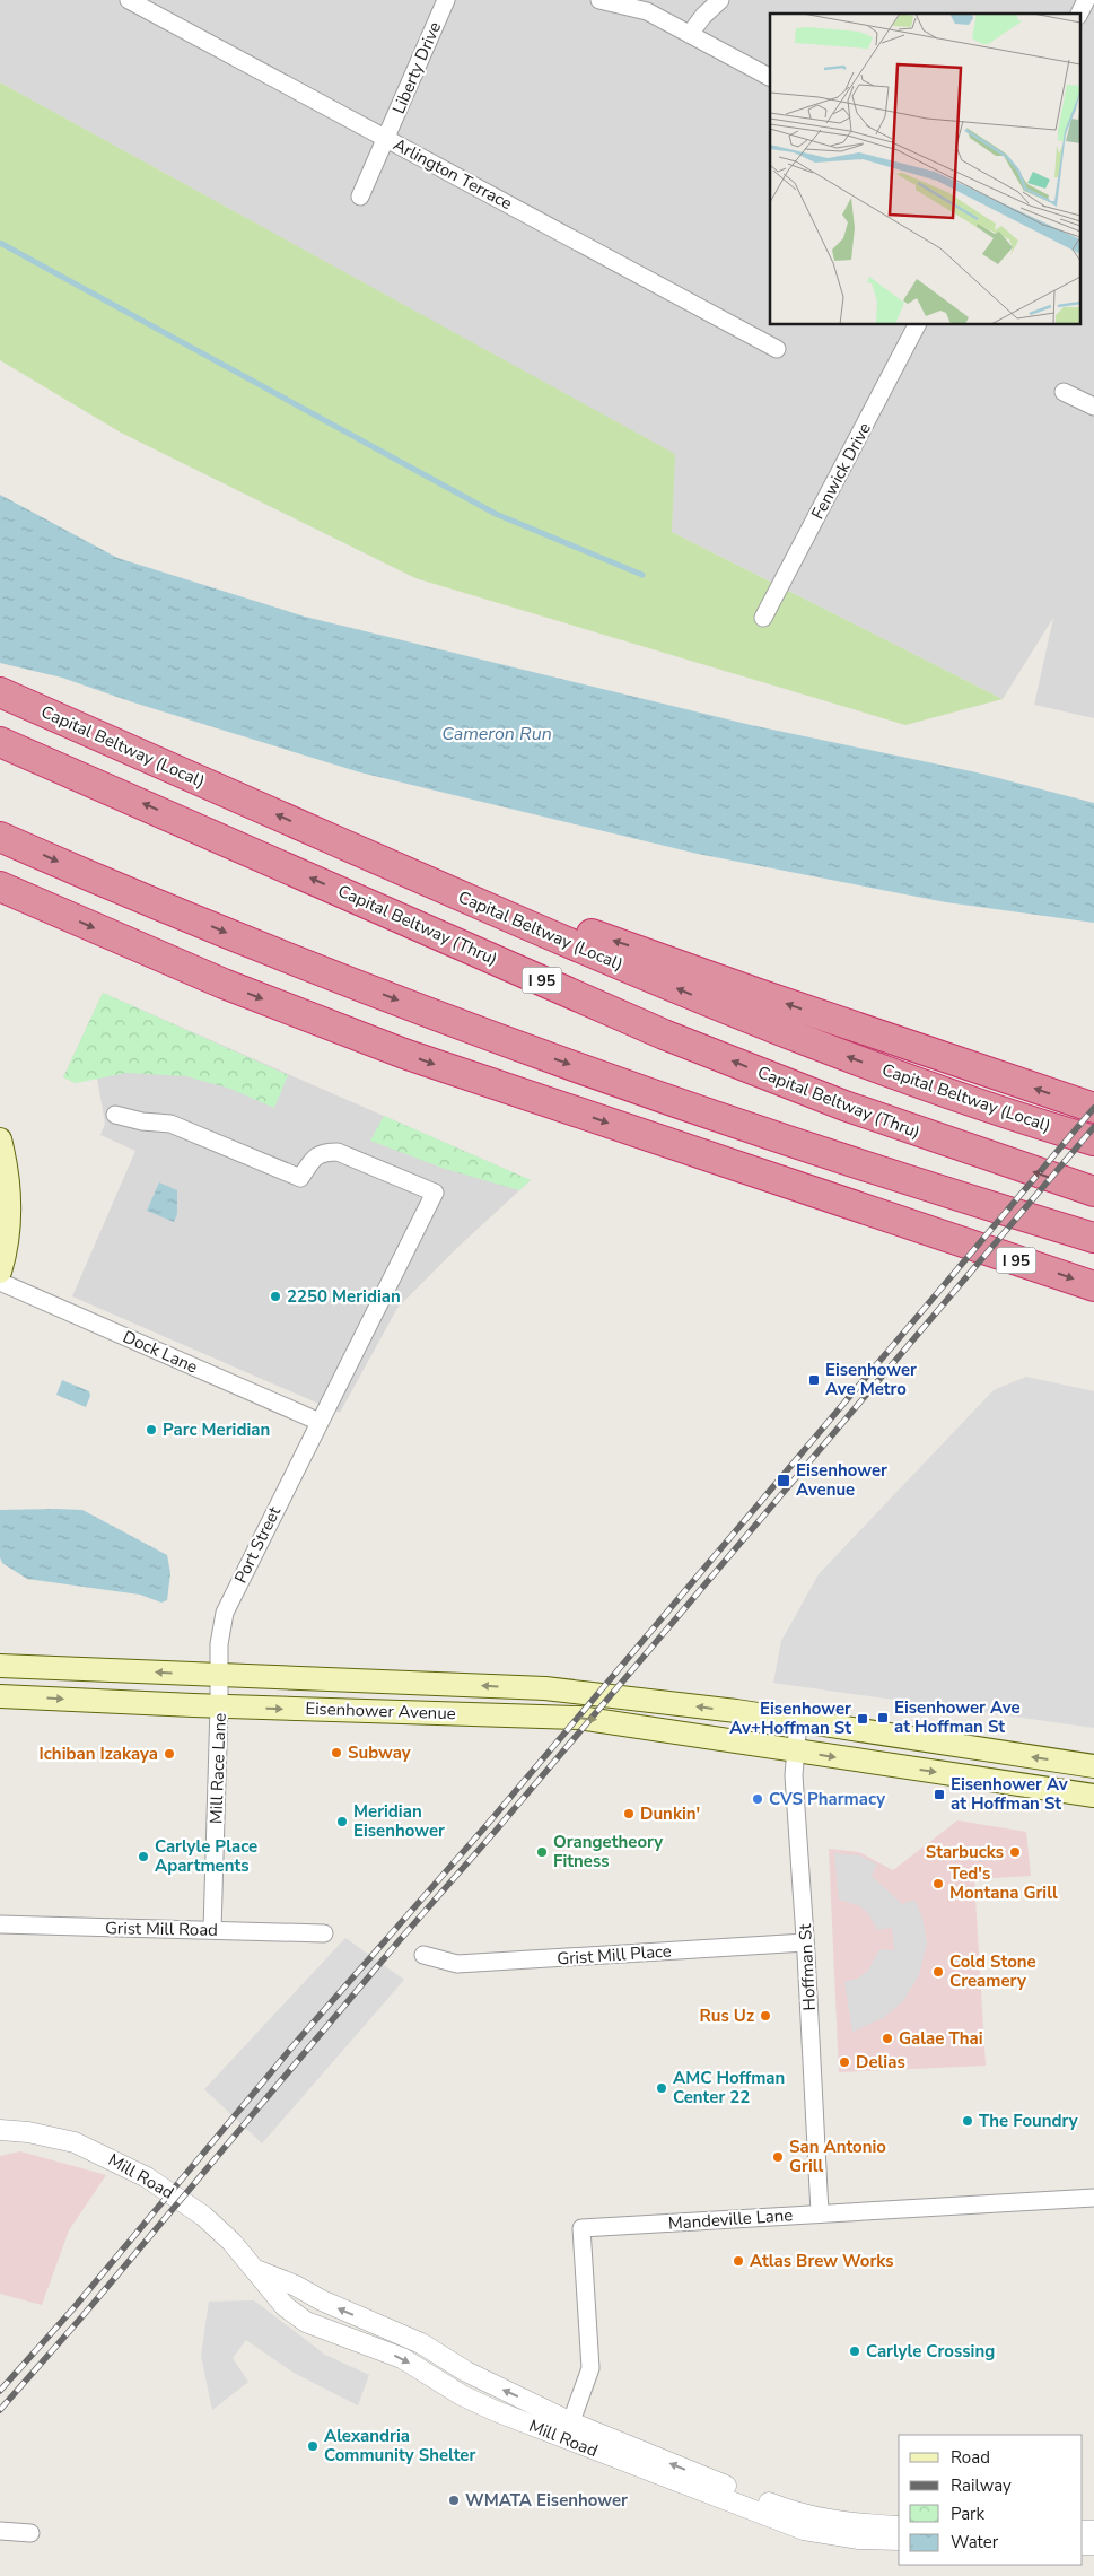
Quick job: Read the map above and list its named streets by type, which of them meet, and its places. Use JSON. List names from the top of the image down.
{
  "streets": {
    "highway": ["Capital Beltway (Local)", "Capital Beltway (Thru)", "I 95"],
    "main road": ["Eisenhower Avenue"],
    "street": [
      "Liberty Drive",
      "Arlington Terrace",
      "Fenwick Drive",
      "Dock Lane",
      "Port Street",
      "Mill Race Lane",
      "Grist Mill Road",
      "Grist Mill Place",
      "Hoffman St",
      "Mill Road",
      "Mandeville Lane"
    ]
  },
  "crossings": [
    ["Liberty Drive", "Arlington Terrace"],
    ["Dock Lane", "Port Street"],
    ["Port Street", "Eisenhower Avenue"],
    ["Port Street", "Mill Race Lane"],
    ["Eisenhower Avenue", "Mill Race Lane"],
    ["Eisenhower Avenue", "Hoffman St"],
    ["Mill Race Lane", "Grist Mill Road"],
    ["Grist Mill Place", "Hoffman St"],
    ["Hoffman St", "Mandeville Lane"],
    ["Mill Road", "Mandeville Lane"]
  ],
  "water": ["Cameron Run"],
  "places": {
    "other": [
      "2250 Meridian",
      "Parc Meridian",
      "Subway",
      "Ichiban Izakaya",
      "CVS Pharmacy",
      "Dunkin'",
      "Meridian Eisenhower",
      "Orangetheory Fitness",
      "Starbucks",
      "Carlyle Place Apartments",
      "Ted's Montana Grill",
      "Cold Stone Creamery",
      "Rus Uz",
      "Galae Thai",
      "Delias",
      "AMC Hoffman Center 22",
      "The Foundry",
      "San Antonio Grill",
      "Atlas Brew Works",
      "Carlyle Crossing",
      "Alexandria Community Shelter",
      "WMATA Eisenhower"
    ],
    "transit": [
      "Eisenhower Ave Metro",
      "Eisenhower Avenue",
      "Eisenhower Ave at Hoffman St",
      "Eisenhower Av+Hoffman St",
      "Eisenhower Av at Hoffman St"
    ]
  },
  "legend": [
    "Road",
    "Railway",
    "Park",
    "Water"
  ]
}
